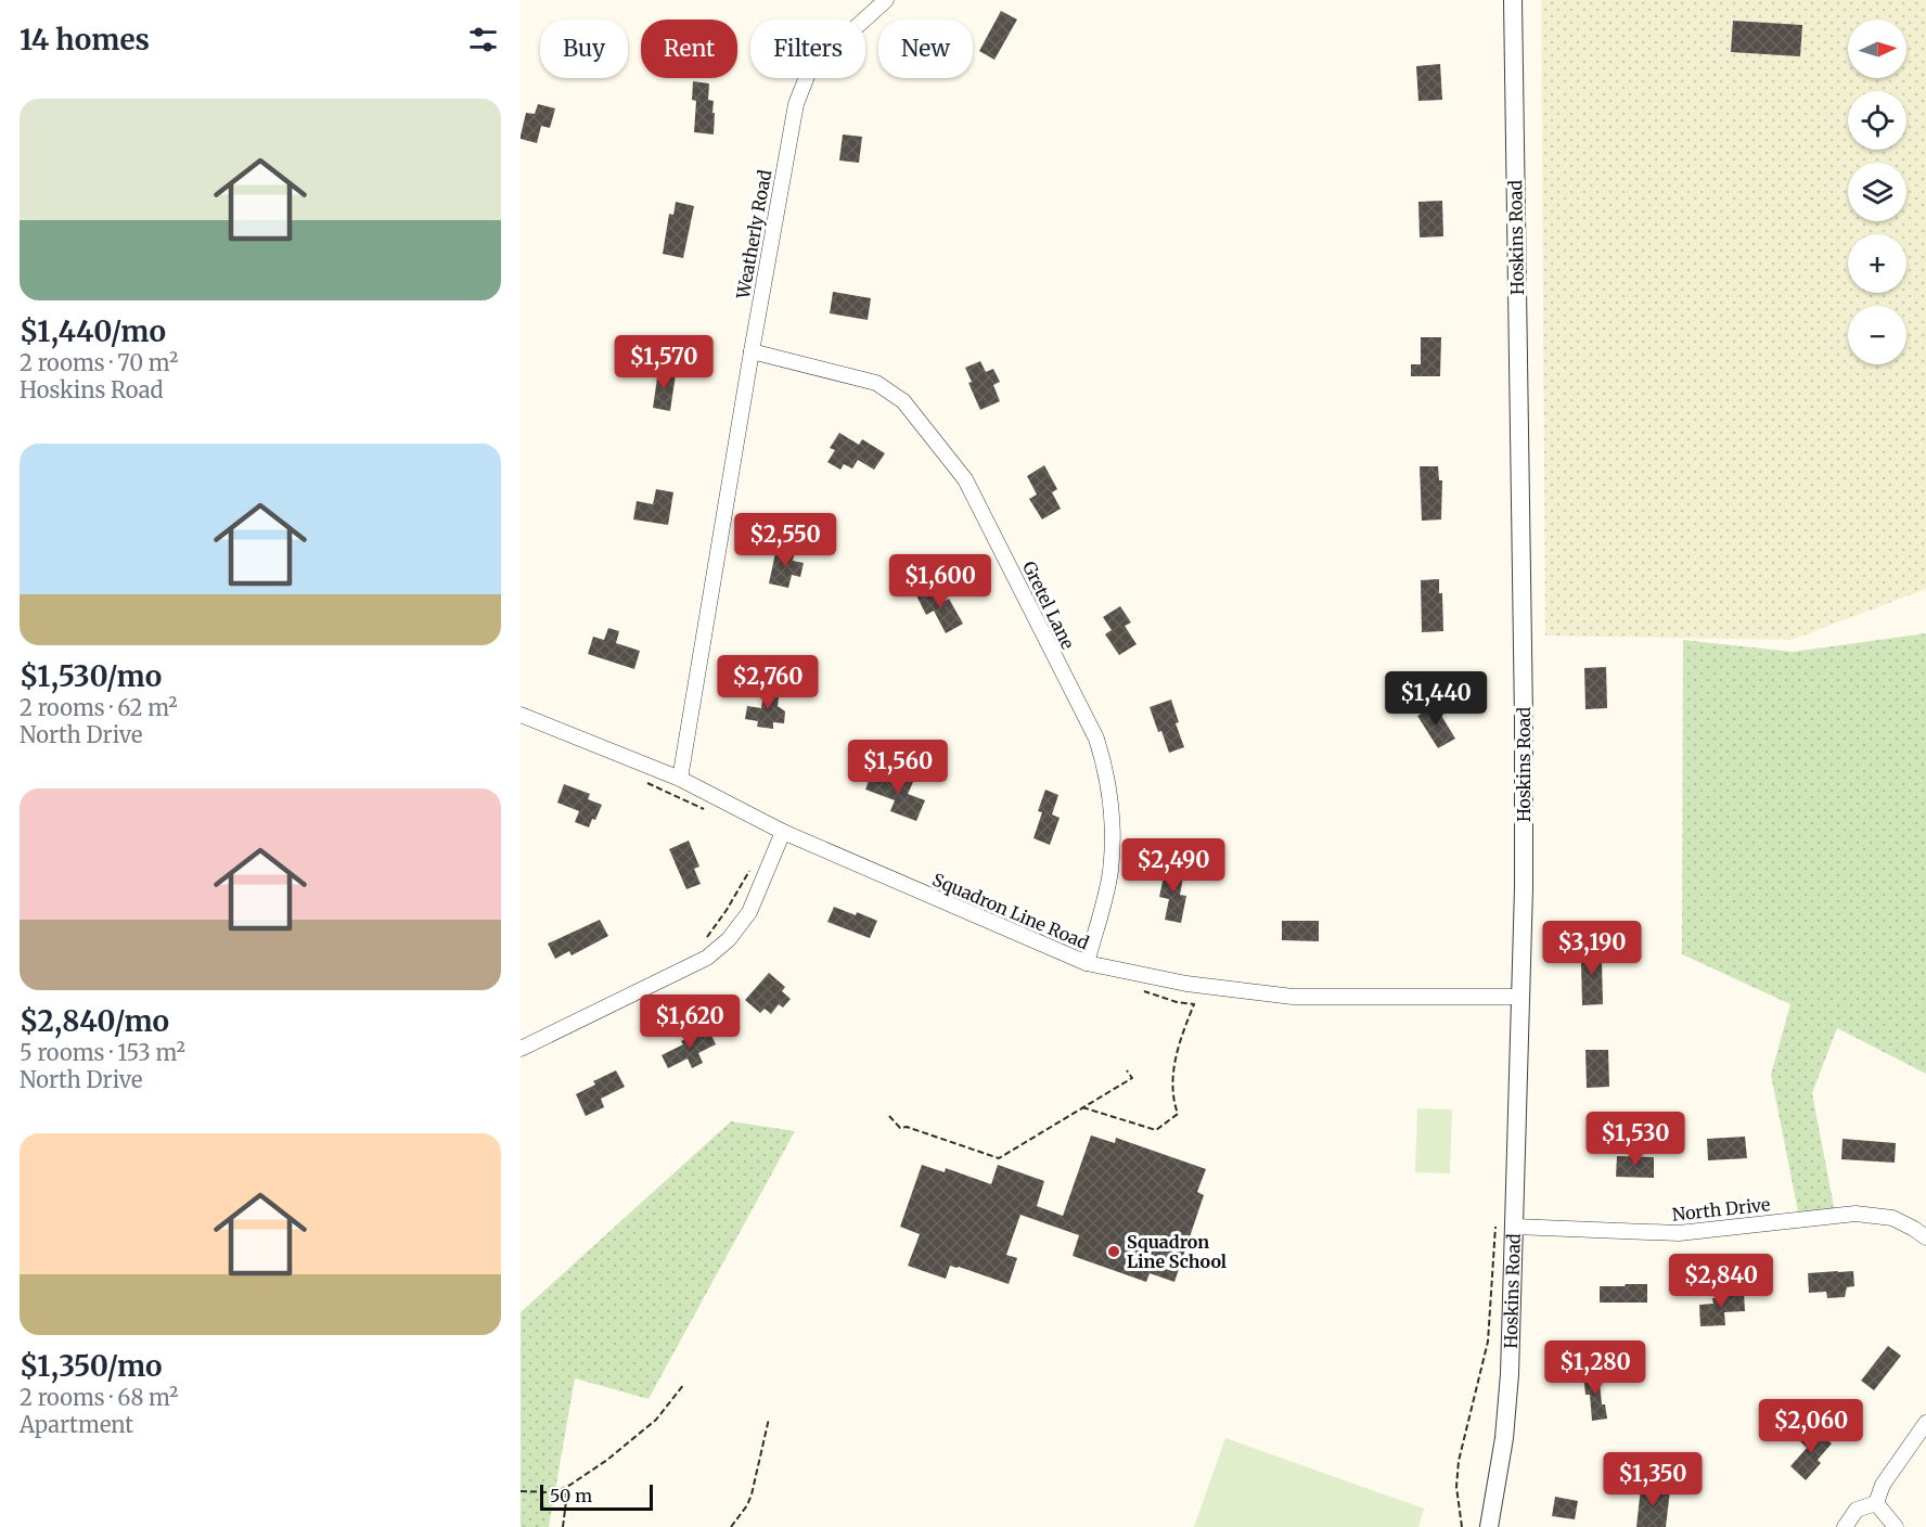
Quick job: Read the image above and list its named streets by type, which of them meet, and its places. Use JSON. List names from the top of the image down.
{
  "streets": {
    "street": [
      "Weatherly Road",
      "Hoskins Road",
      "Gretel Lane",
      "Squadron Line Road",
      "North Drive"
    ]
  },
  "crossings": [
    ["Weatherly Road", "Gretel Lane"],
    ["Weatherly Road", "Squadron Line Road"],
    ["Hoskins Road", "Squadron Line Road"],
    ["Hoskins Road", "North Drive"],
    ["Gretel Lane", "Squadron Line Road"]
  ],
  "places": ["Squadron Line School"],
  "scale_bar": "50 m",
  "north": "right",
  "page": {
    "heading": "14 homes",
    "map_buttons": ["+", "−"],
    "chip": [
      "Buy",
      "Rent",
      "Filters",
      "New"
    ],
    "list": [
      {
        "name": "$1,440/mo",
        "note": "2 rooms · 70 m² · Hoskins Road"
      },
      {
        "name": "$1,530/mo",
        "note": "2 rooms · 62 m² · North Drive"
      },
      {
        "name": "$2,840/mo",
        "note": "5 rooms · 153 m² · North Drive"
      },
      {
        "name": "$1,350/mo",
        "note": "2 rooms · 68 m² · Apartment"
      }
    ],
    "price": [
      "$1,570",
      "$2,550",
      "$1,600",
      "$2,760",
      "$1,440",
      "$1,560",
      "$2,490",
      "$3,190",
      "$1,620",
      "$1,530",
      "$2,840",
      "$1,280",
      "$2,060",
      "$1,350"
    ],
    "scale": "50 m"
  }
}
